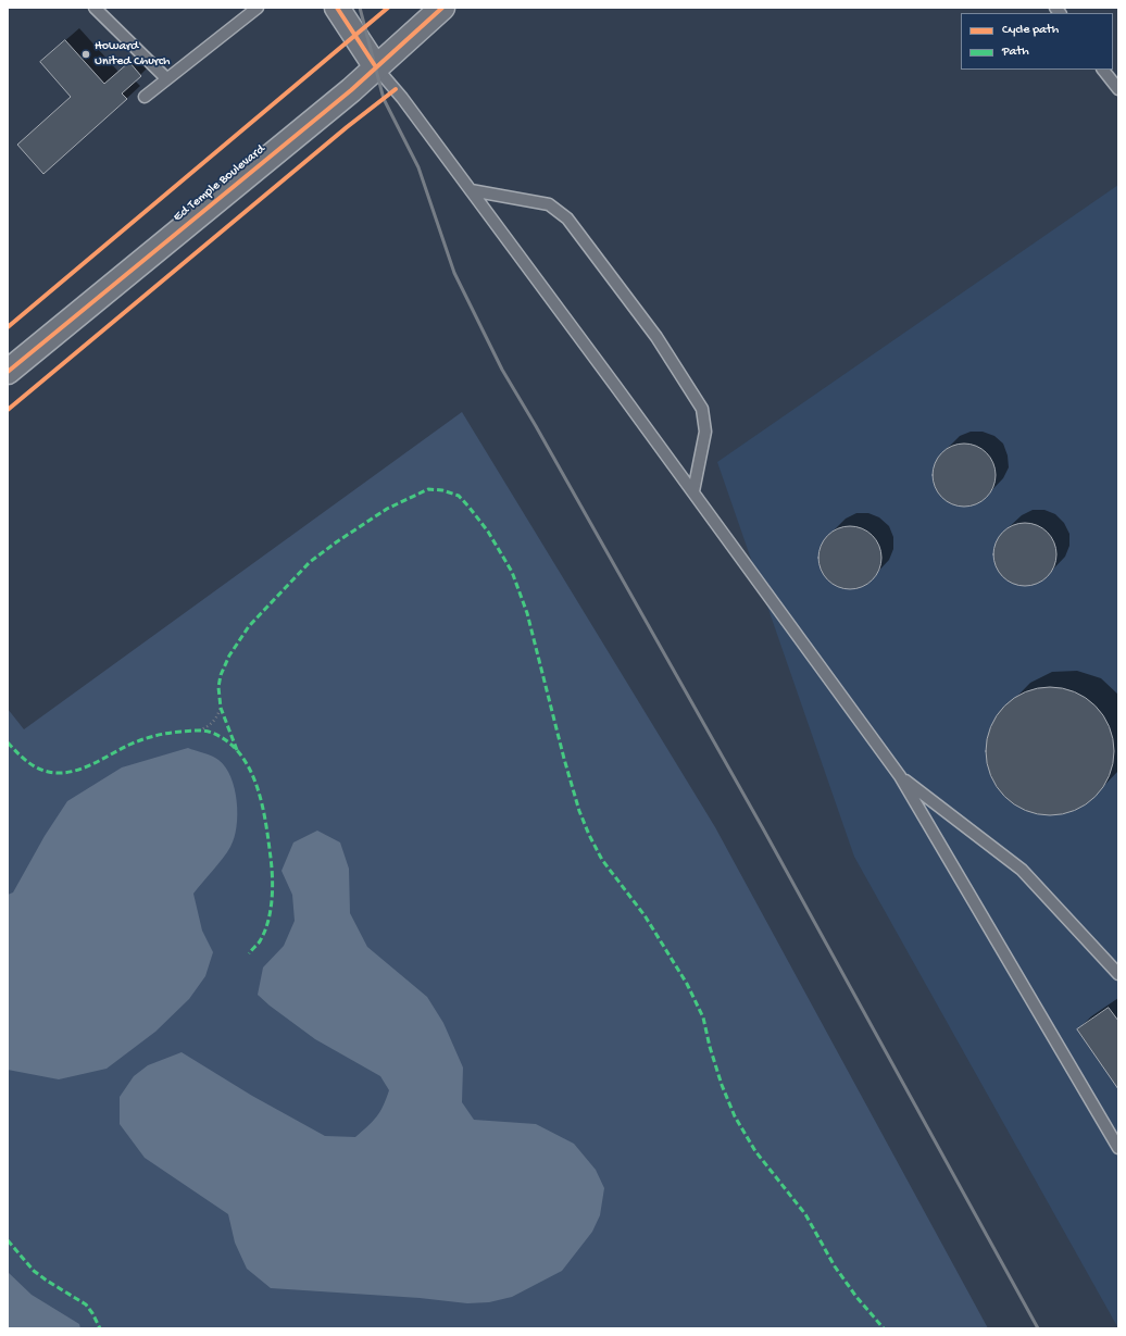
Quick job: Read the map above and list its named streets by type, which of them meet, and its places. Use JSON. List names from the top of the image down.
{
  "streets": {
    "main road": ["Ed Temple Boulevard"]
  },
  "places": ["Howard United Church"],
  "legend": ["Cycle path", "Path"]
}
